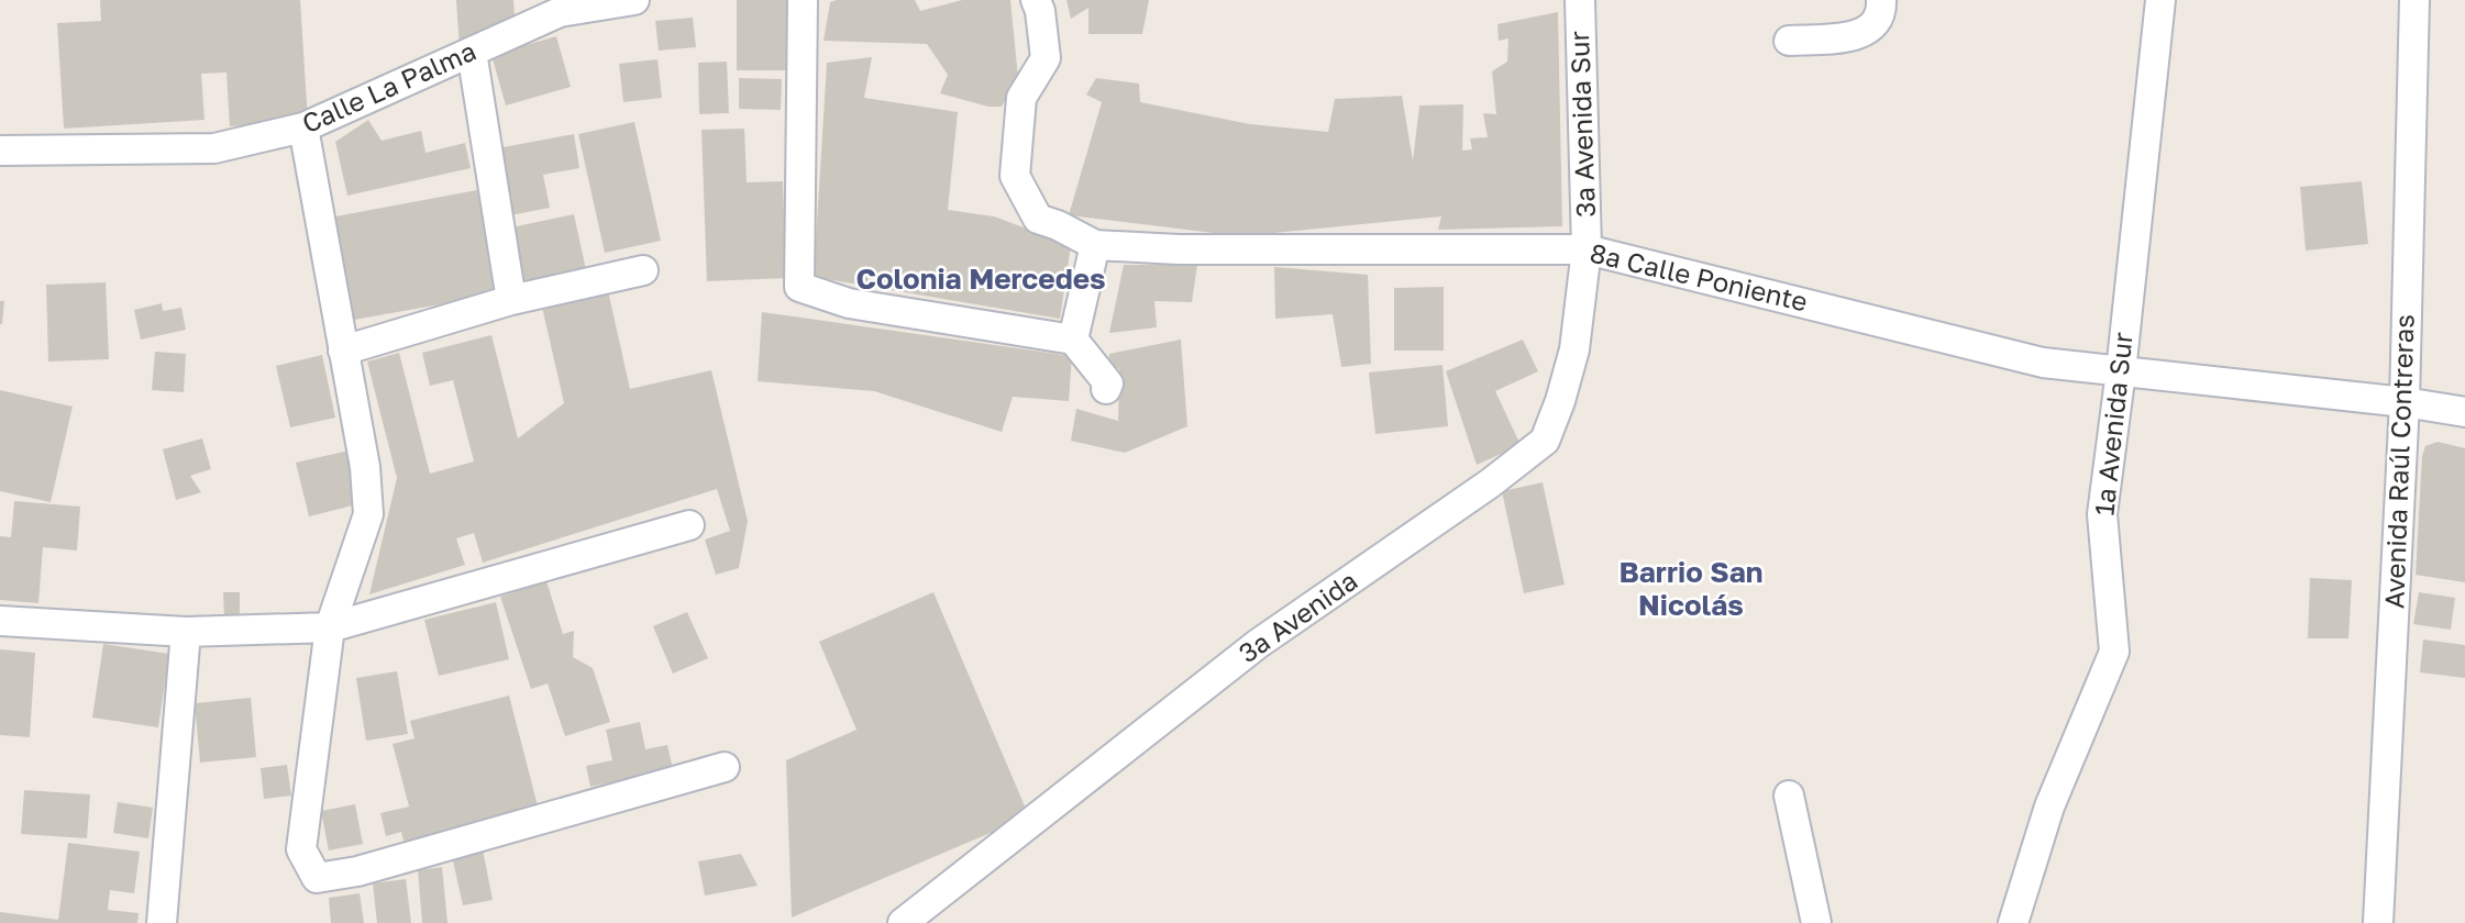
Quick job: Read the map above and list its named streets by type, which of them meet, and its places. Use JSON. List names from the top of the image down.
{
  "streets": {
    "street": [
      "Calle La Palma",
      "3a Avenida Sur",
      "8a Calle Poniente",
      "1a Avenida Sur",
      "Avenida Raúl Contreras",
      "3a Avenida"
    ]
  },
  "crossings": [
    ["3a Avenida Sur", "8a Calle Poniente"],
    ["3a Avenida Sur", "3a Avenida"],
    ["8a Calle Poniente", "1a Avenida Sur"],
    ["8a Calle Poniente", "Avenida Raúl Contreras"],
    ["8a Calle Poniente", "3a Avenida"]
  ],
  "districts": ["Colonia Mercedes", "Barrio San Nicolás"]
}
